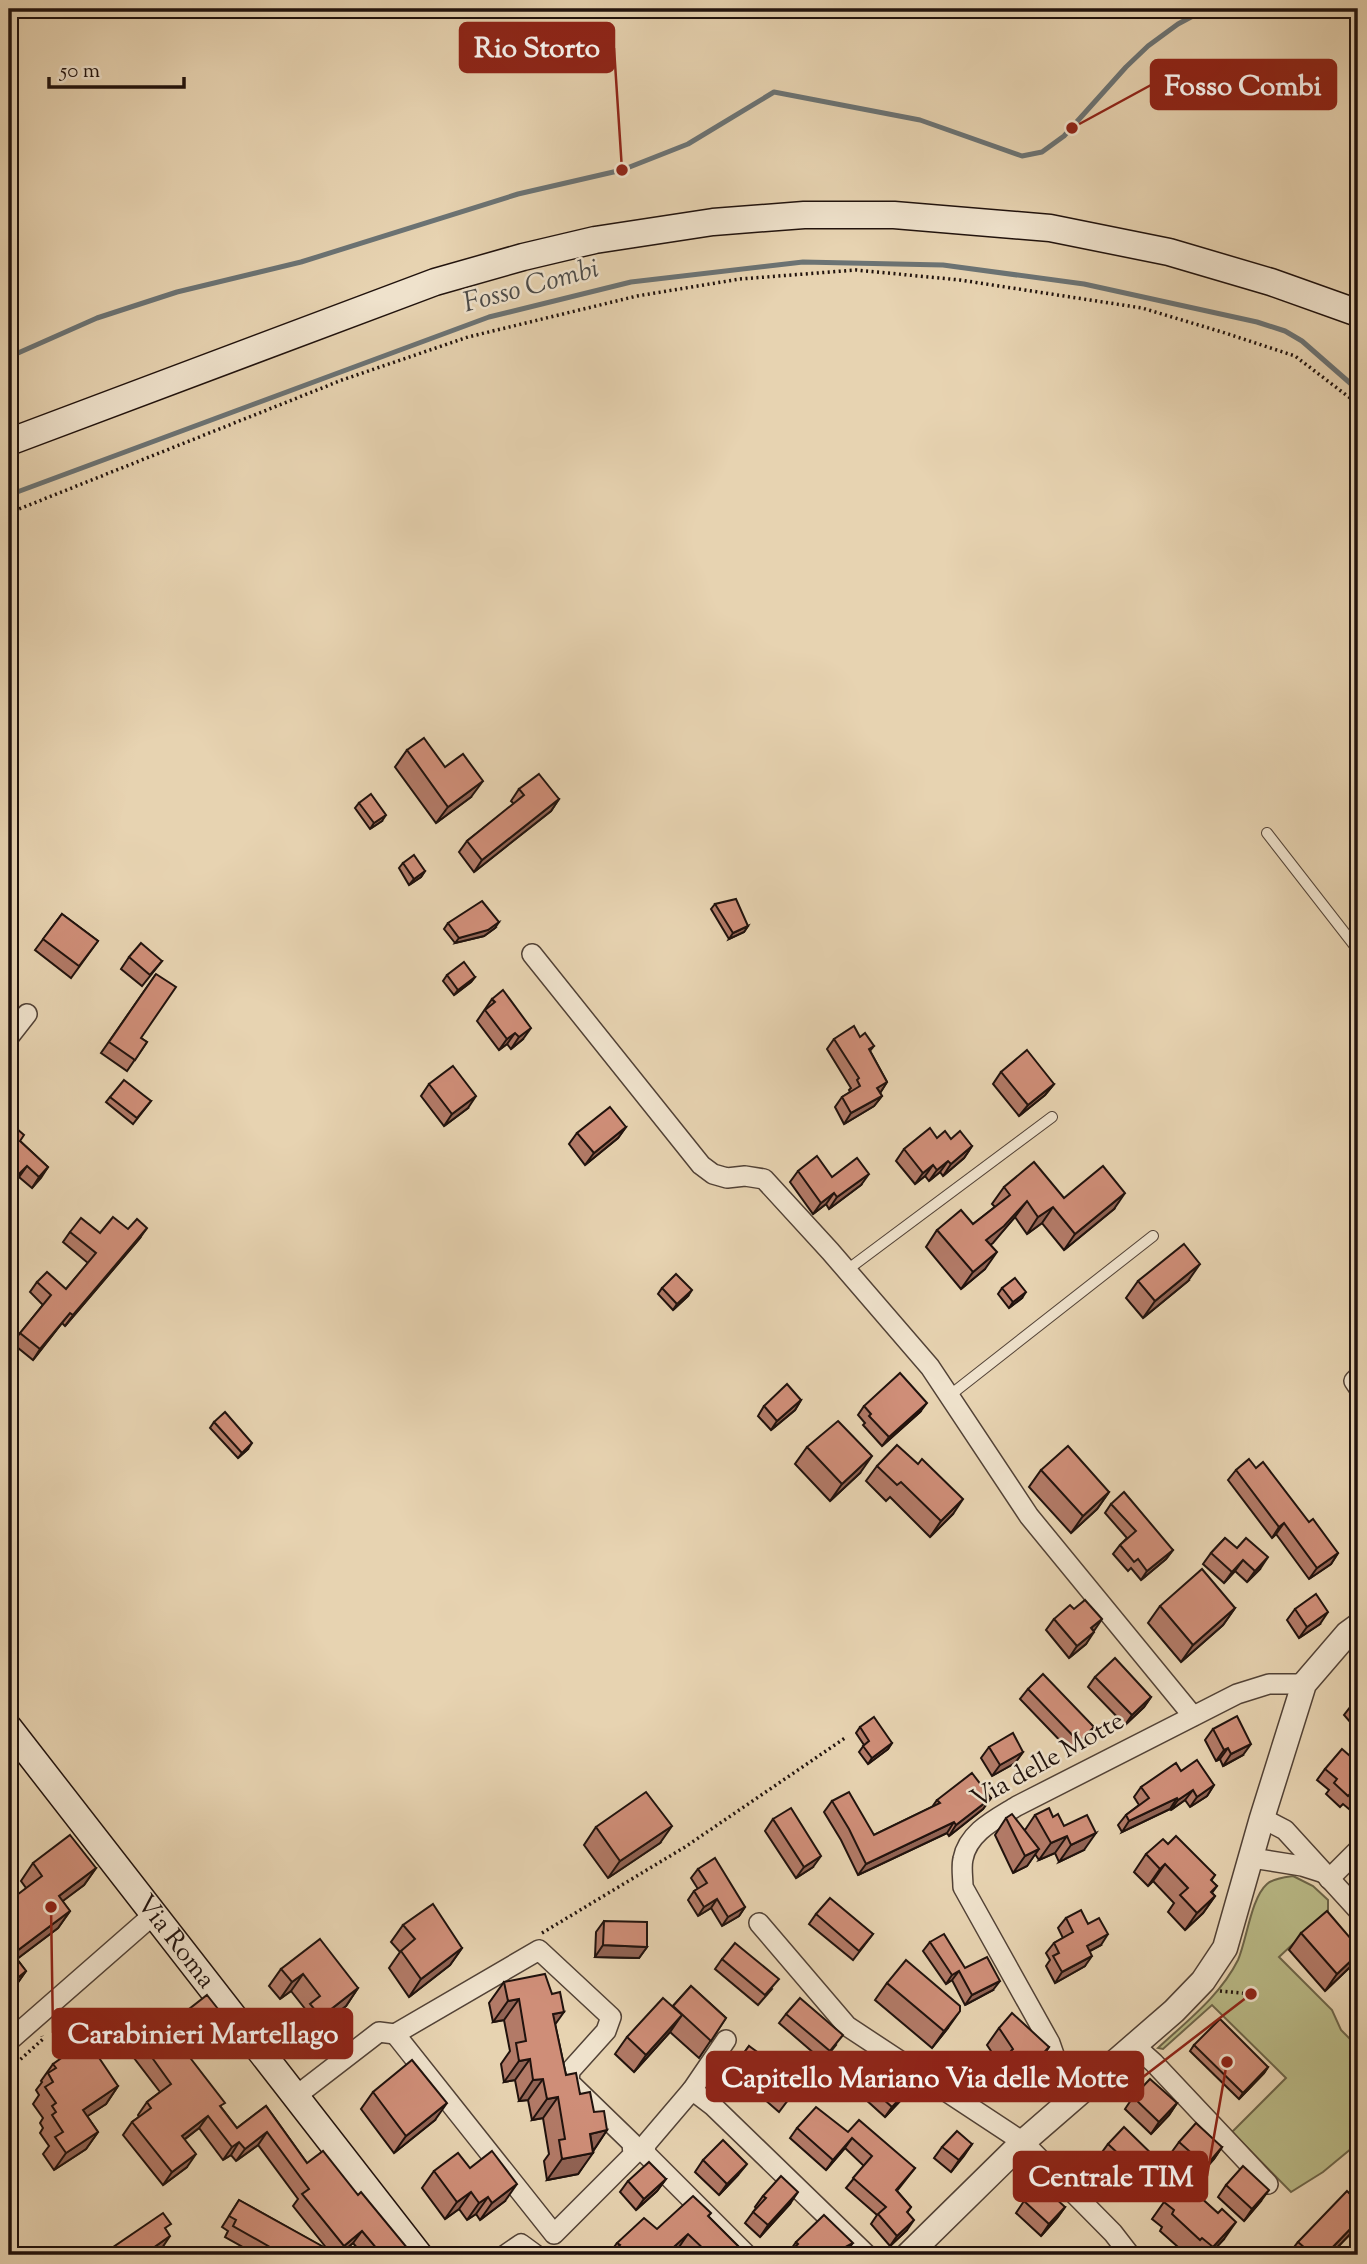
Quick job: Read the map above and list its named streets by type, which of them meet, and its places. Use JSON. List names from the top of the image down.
{
  "streets": {
    "main road": ["Via Roma"],
    "street": ["Via delle Motte"]
  },
  "water": ["Fosso Combi"],
  "places": [
    "Fosso Combi",
    "Rio Storto",
    "Carabinieri Martellago",
    "Capitello Mariano Via delle Motte",
    "Centrale TIM"
  ],
  "scale_bar": "50 m"
}
